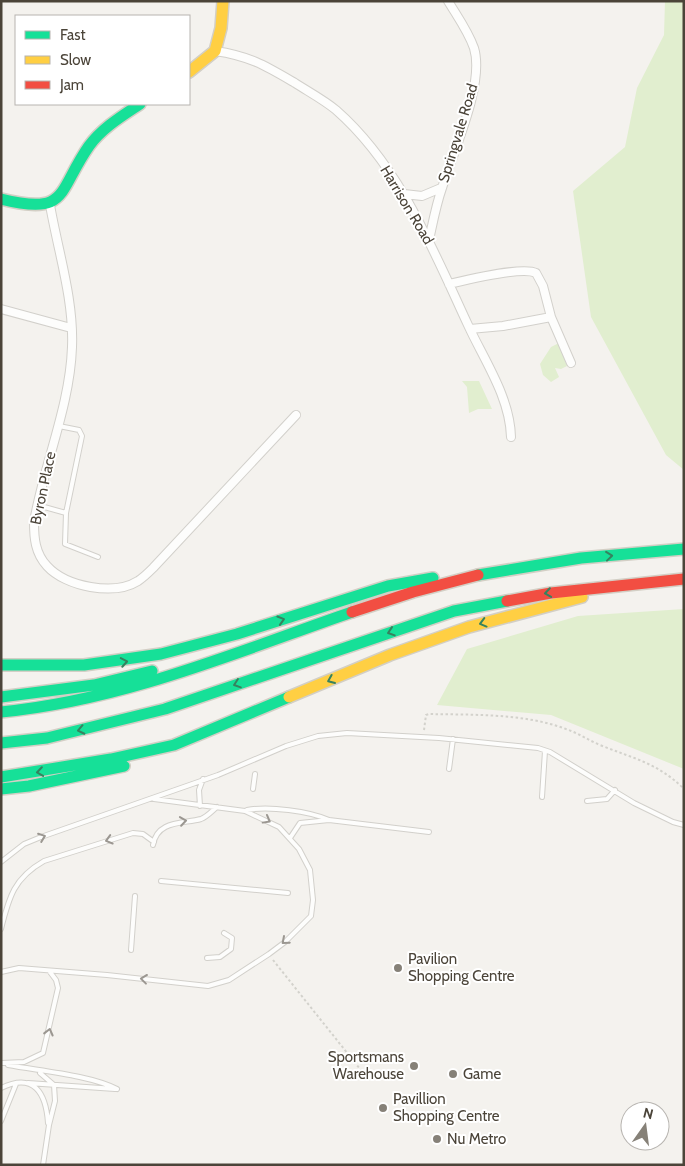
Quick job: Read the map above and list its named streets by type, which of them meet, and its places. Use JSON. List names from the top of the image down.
{
  "streets": {
    "street": ["Springvale Road", "Harrison Road", "Byron Place"]
  },
  "crossings": [
    ["Springvale Road", "Harrison Road"]
  ],
  "places": [
    "Pavilion Shopping Centre",
    "Sportsmans Warehouse",
    "Game",
    "Pavillion Shopping Centre",
    "Nu Metro"
  ],
  "legend": ["Fast", "Slow", "Jam"],
  "north": "top"
}
